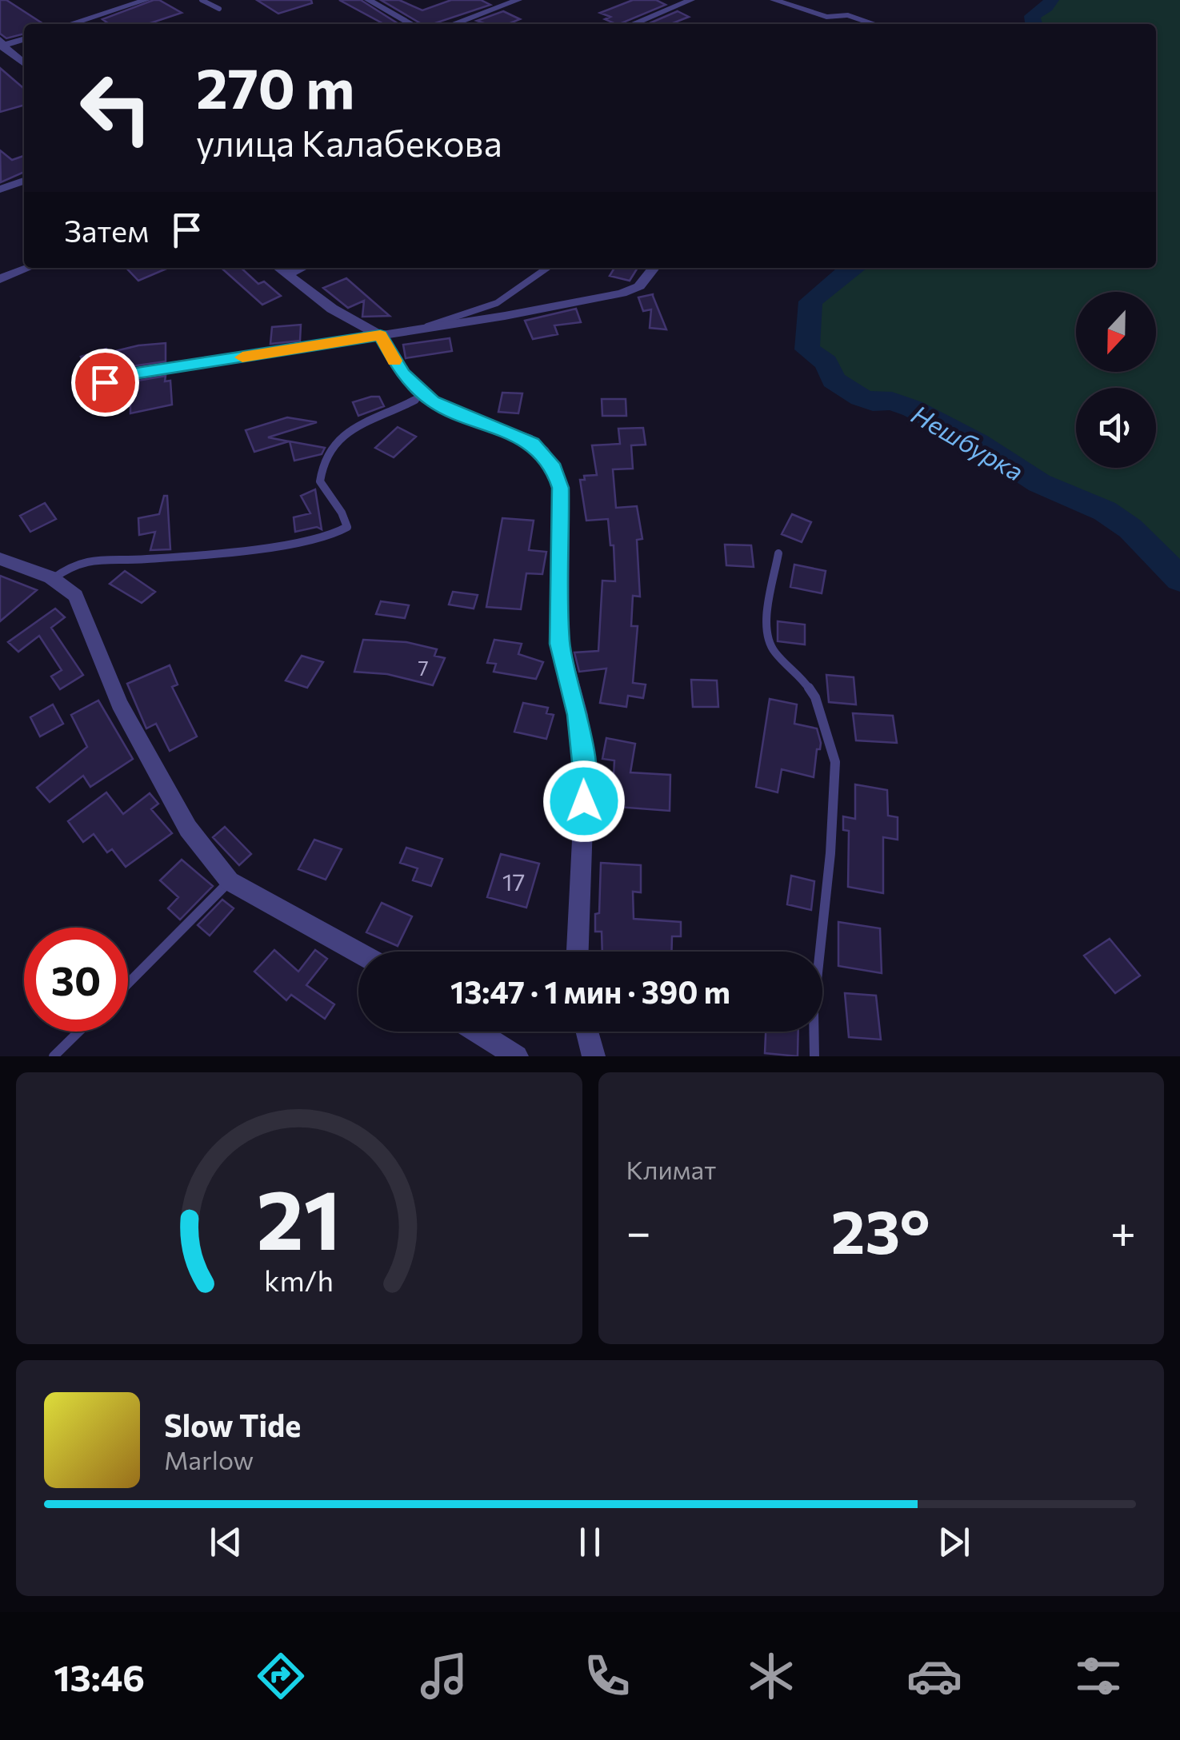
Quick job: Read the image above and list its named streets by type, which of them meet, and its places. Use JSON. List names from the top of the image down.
{
  "water": ["Нешбурка"],
  "house_numbers": ["7", "17"],
  "north": "bottom",
  "page": {
    "turn": ["270 m", "улица Калабекова"],
    "then": "Затем",
    "limit": "30",
    "trip": "13:47 · 1 мин · 390 m",
    "tile": "Климат",
    "heat": ["−", "23°", "+"],
    "song": ["Slow Tide", "Marlow"],
    "tabs": "13:46",
    "gauge": ["21", "km/h"]
  }
}
